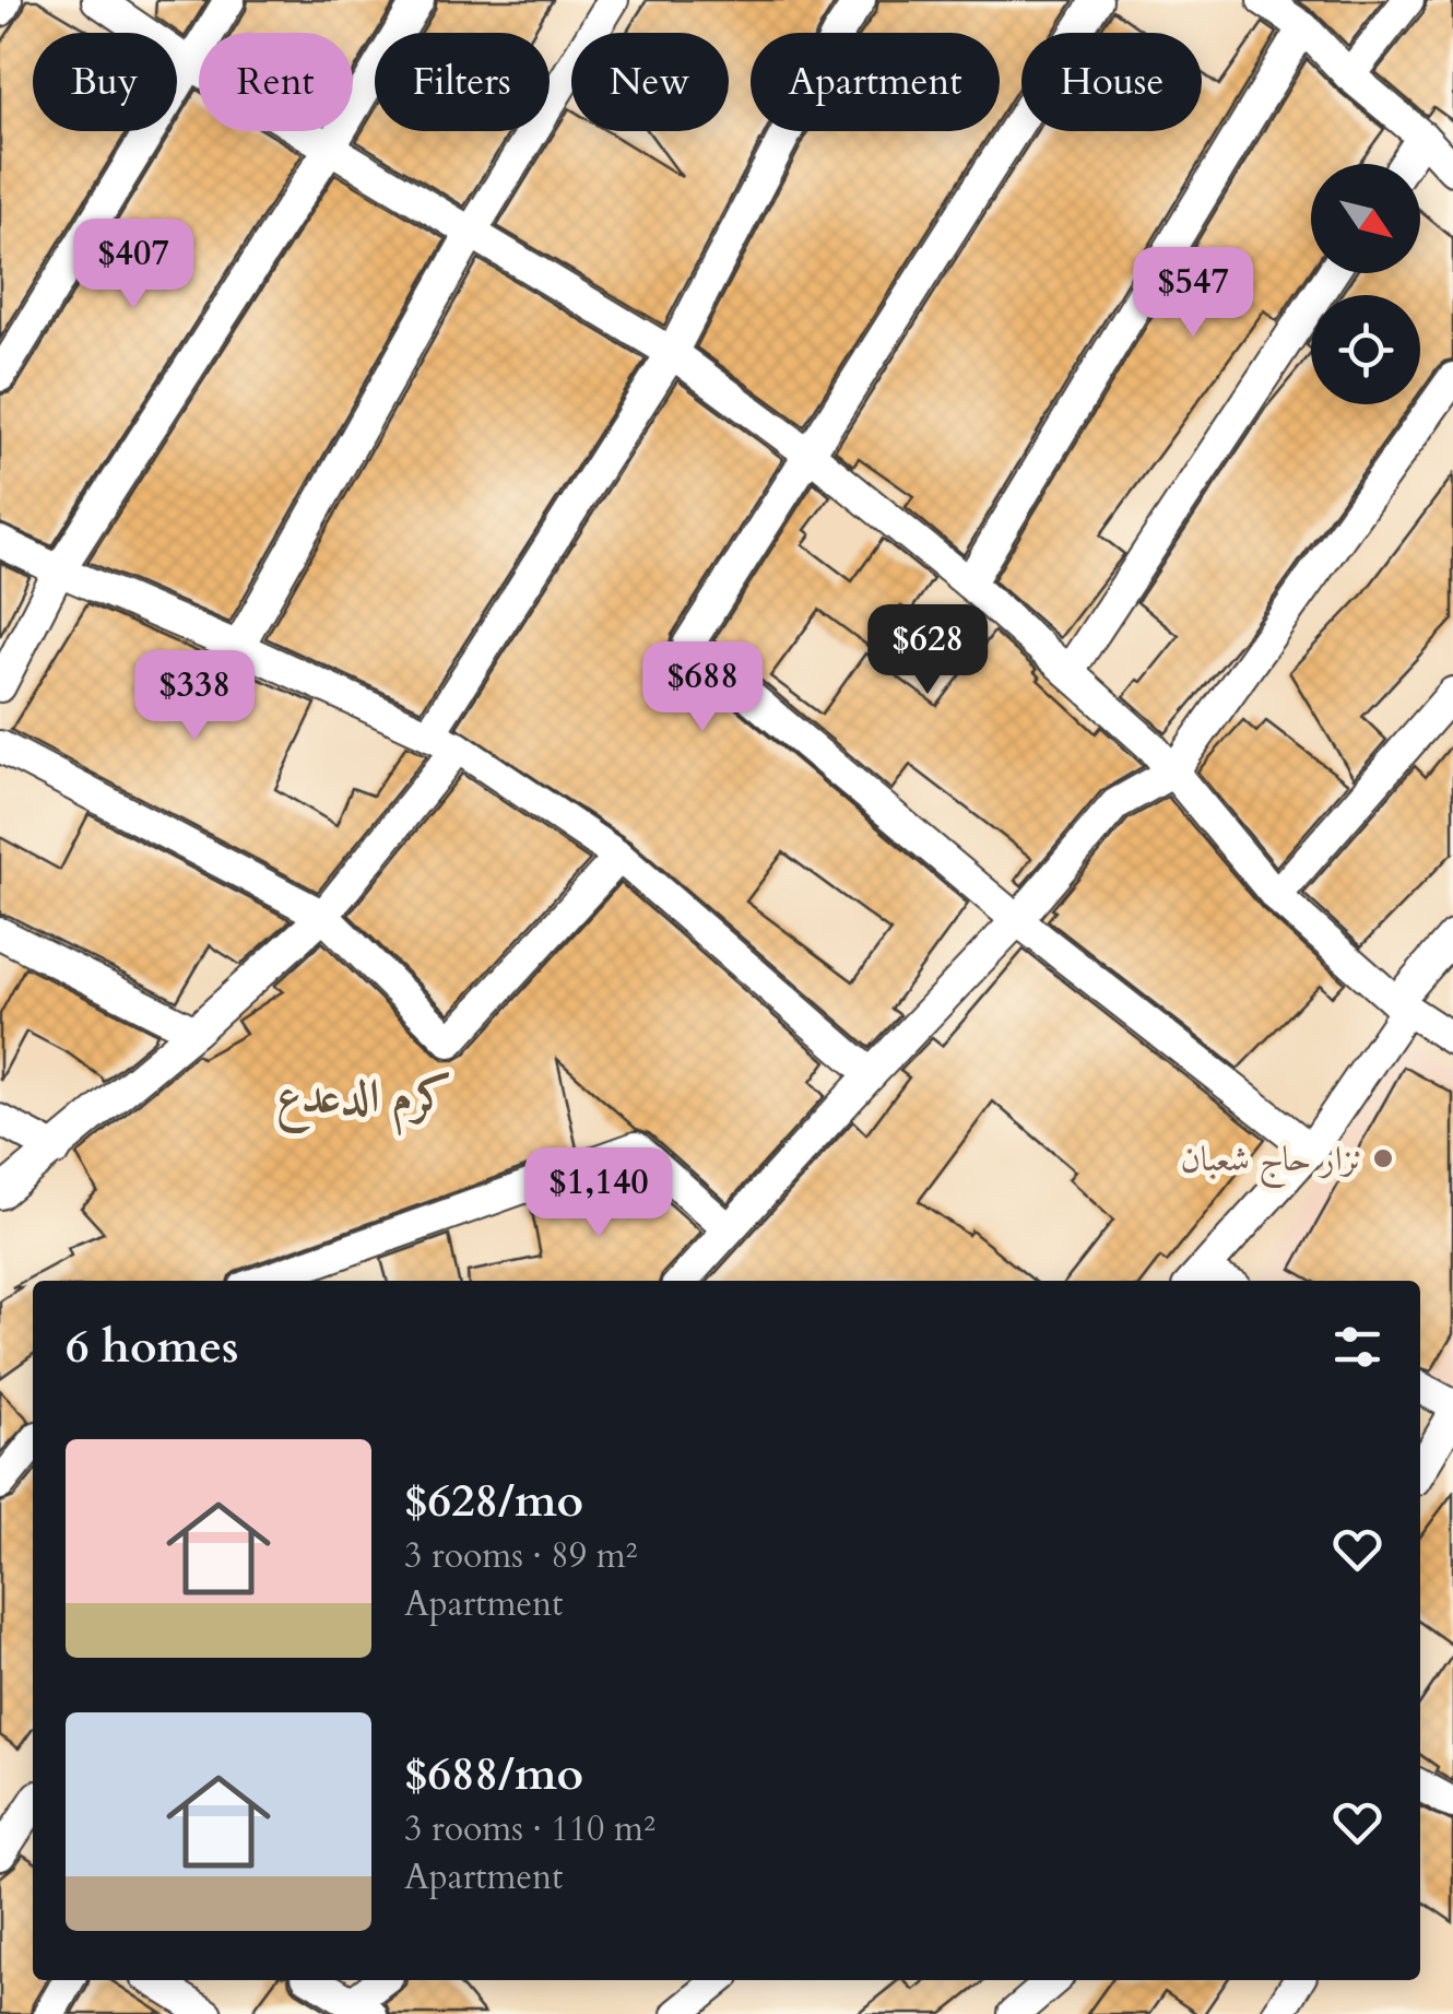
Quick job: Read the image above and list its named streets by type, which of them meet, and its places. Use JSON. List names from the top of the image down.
{
  "districts": ["كرم الدعدع"],
  "places": ["نزار حاج شعبان"],
  "north": "bottom right",
  "page": {
    "chip": [
      "Buy",
      "Rent",
      "Filters",
      "New",
      "Apartment",
      "House"
    ],
    "price": [
      "$407",
      "$547",
      "$628",
      "$688",
      "$338",
      "$1,140"
    ],
    "heading": "6 homes",
    "list": [
      {
        "name": "$628/mo",
        "note": "3 rooms · 89 m² · Apartment"
      },
      {
        "name": "$688/mo",
        "note": "3 rooms · 110 m² · Apartment"
      }
    ]
  }
}
